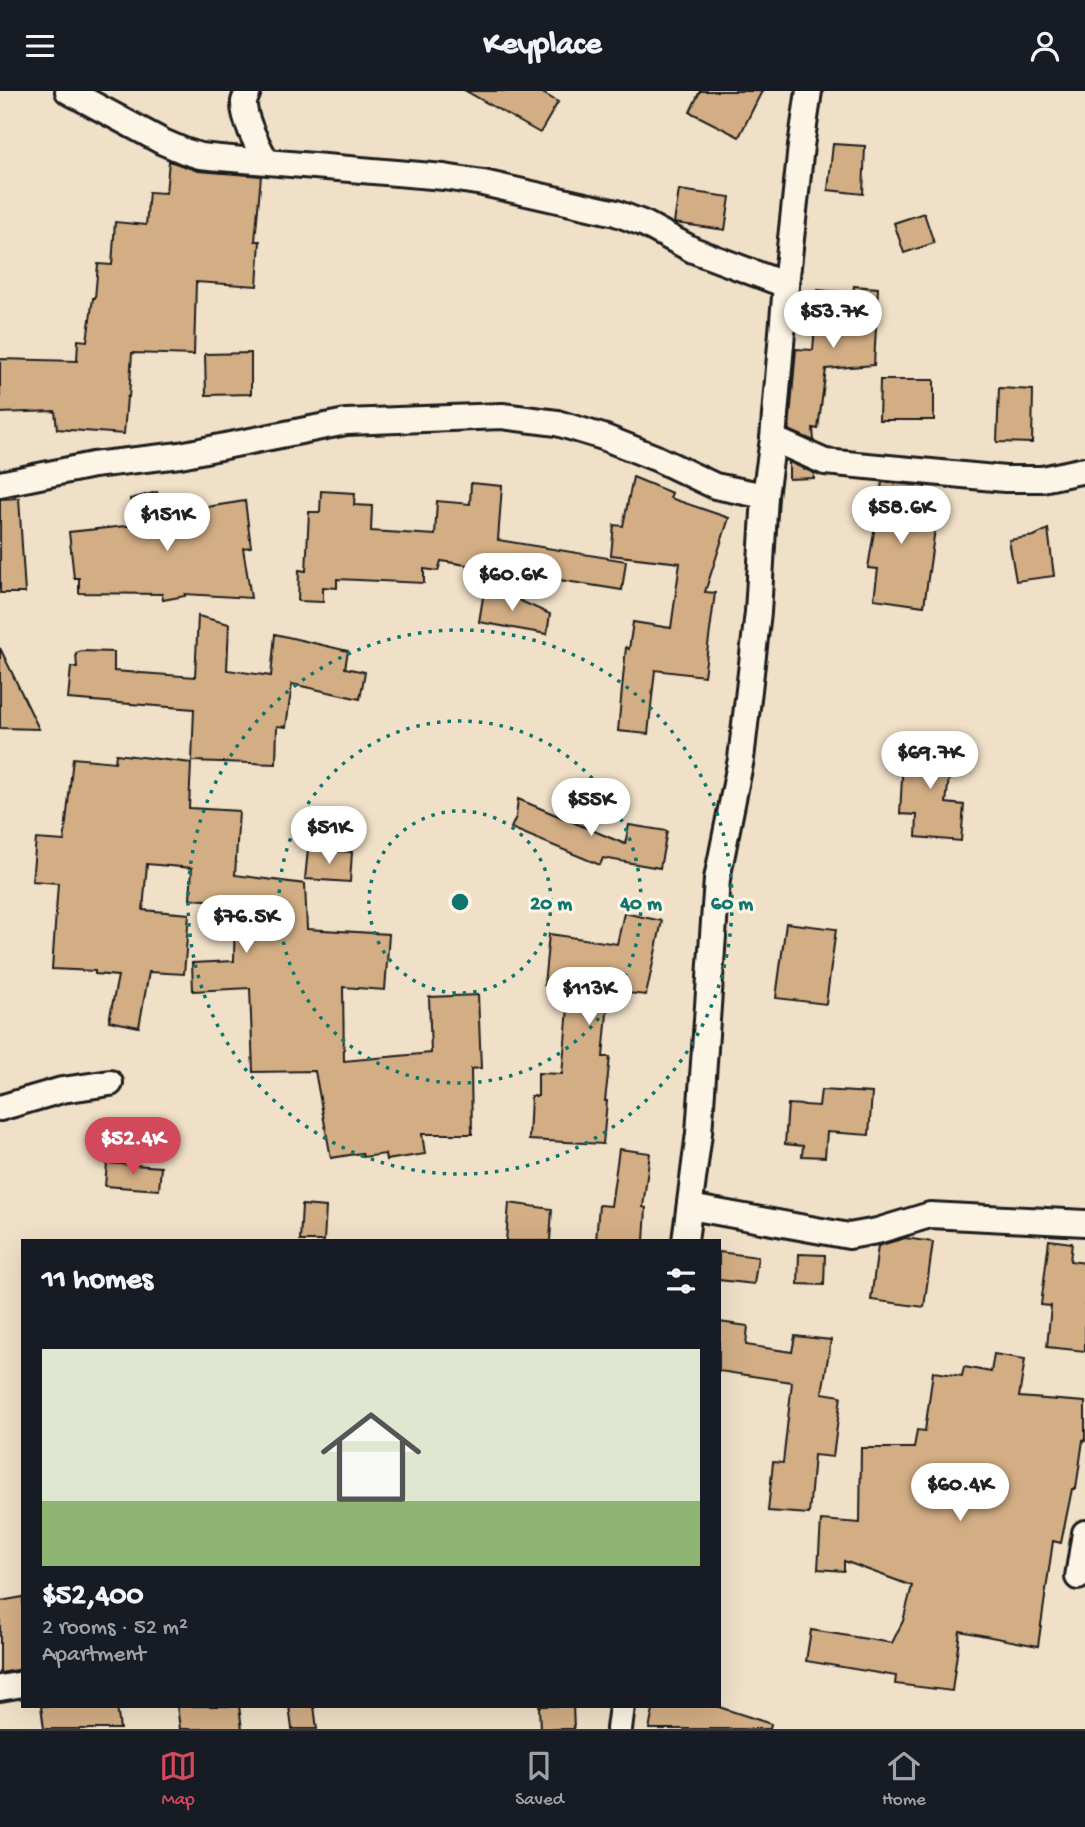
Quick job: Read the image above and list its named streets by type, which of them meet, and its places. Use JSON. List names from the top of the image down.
{
  "page": {
    "header": "Keyplace",
    "price": [
      "$53.7K",
      "$58.6K",
      "$151K",
      "$60.6K",
      "$69.7K",
      "$55K",
      "$51K",
      "$76.5K",
      "$113K",
      "$52.4K",
      "$60.4K"
    ],
    "heading": "11 homes",
    "list": [
      {
        "name": "$52,400",
        "note": "2 rooms · 52 m² · Apartment"
      }
    ],
    "tabs": ["Map", "Saved", "Home"]
  },
  "rings": ["20 m", "40 m", "60 m"]
}
